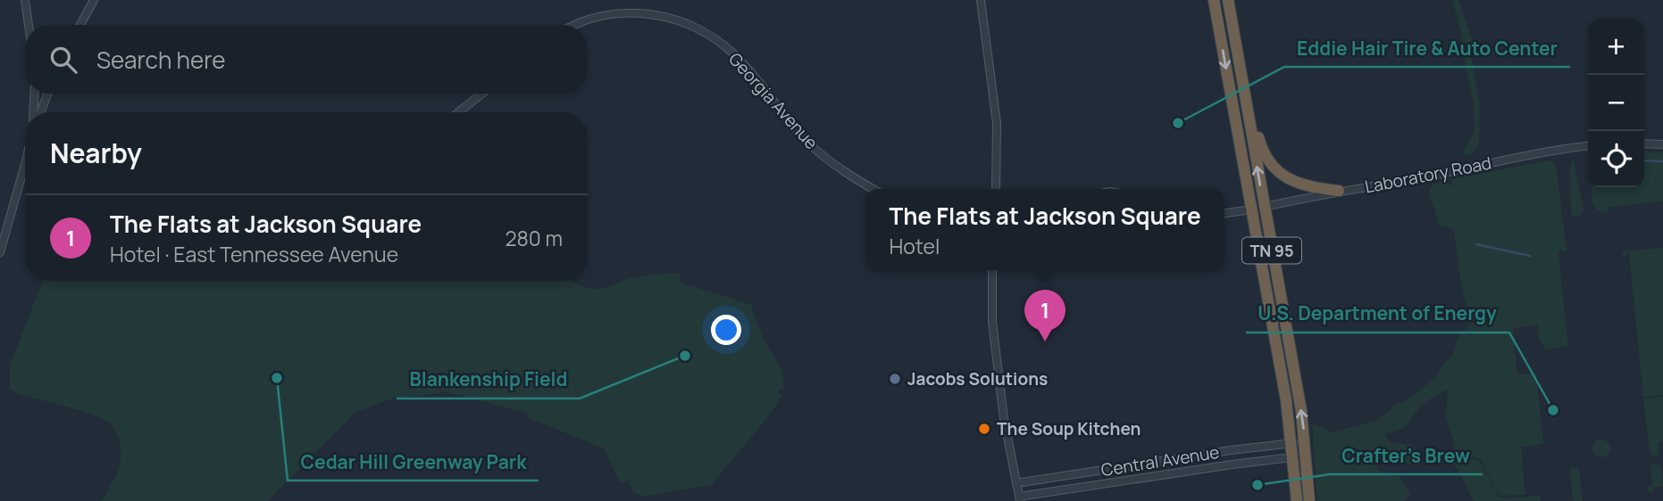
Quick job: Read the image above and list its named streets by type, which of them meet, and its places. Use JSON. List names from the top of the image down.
{
  "streets": {
    "highway": ["TN 95"],
    "street": ["Georgia Avenue", "Laboratory Road", "Central Avenue"]
  },
  "crossings": [
    ["Laboratory Road", "TN 95"],
    ["TN 95", "Central Avenue"]
  ],
  "places": [
    "Eddie Hair Tire & Auto Center",
    "Blankenship Field",
    "Cedar Hill Greenway Park",
    "Jacobs Solutions",
    "U.S. Department of Energy",
    "The Soup Kitchen",
    "Crafter's Brew"
  ],
  "page": {
    "map_buttons": ["+", "−"],
    "search": "Search here",
    "heading": "Nearby",
    "popup": ["The Flats at Jackson Square", "Hotel"],
    "list": [
      {
        "mark": "1",
        "name": "The Flats at Jackson Square",
        "note": "Hotel · East Tennessee Avenue",
        "value": "280 m"
      }
    ],
    "pins": "1"
  }
}
